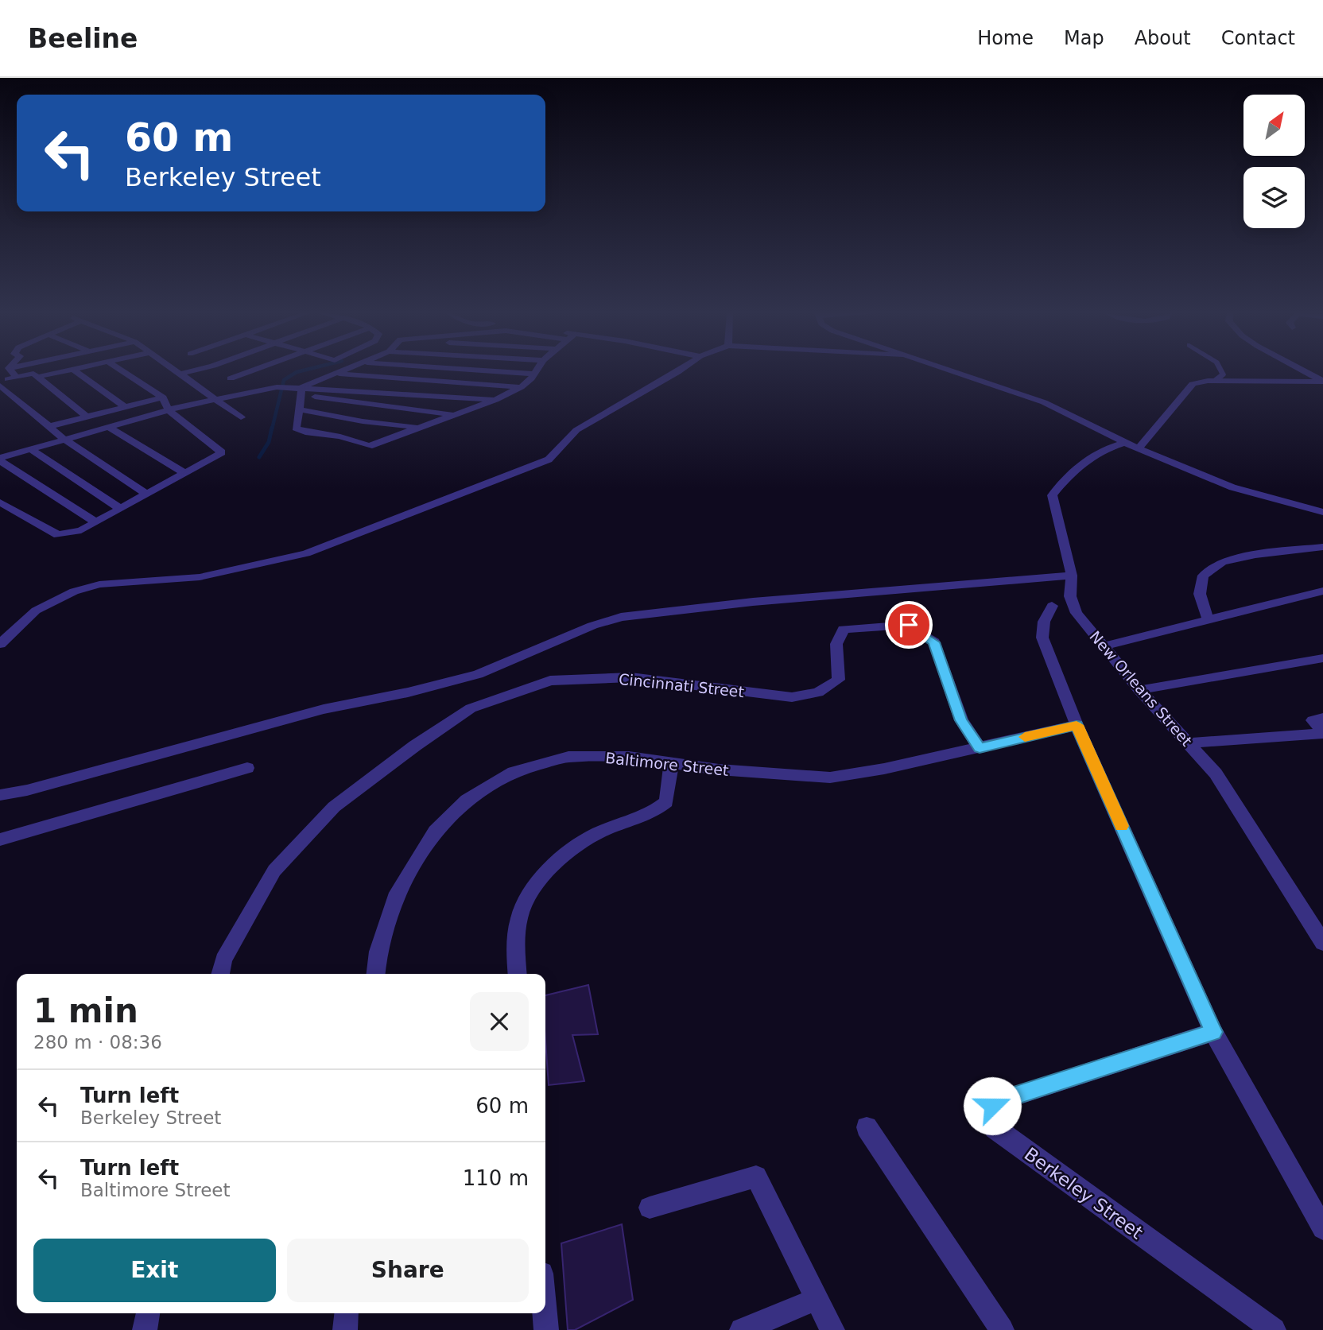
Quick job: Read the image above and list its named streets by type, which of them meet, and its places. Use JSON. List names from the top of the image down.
{
  "streets": {
    "street": [
      "Cincinnati Street",
      "New Orleans Street",
      "Baltimore Street",
      "Berkeley Street"
    ]
  },
  "crossings": [
    ["Cincinnati Street", "Baltimore Street"]
  ],
  "north": "top right",
  "page": {
    "header": "Beeline",
    "nav": [
      "Home",
      "Map",
      "About",
      "Contact"
    ],
    "turn": ["60 m", "Berkeley Street"],
    "heading": ["1 min", "280 m · 08:36"],
    "list": [
      {
        "name": "Turn left",
        "note": "Berkeley Street",
        "value": "60 m"
      },
      {
        "name": "Turn left",
        "note": "Baltimore Street",
        "value": "110 m"
      }
    ],
    "buttons": ["Exit", "Share"]
  }
}
